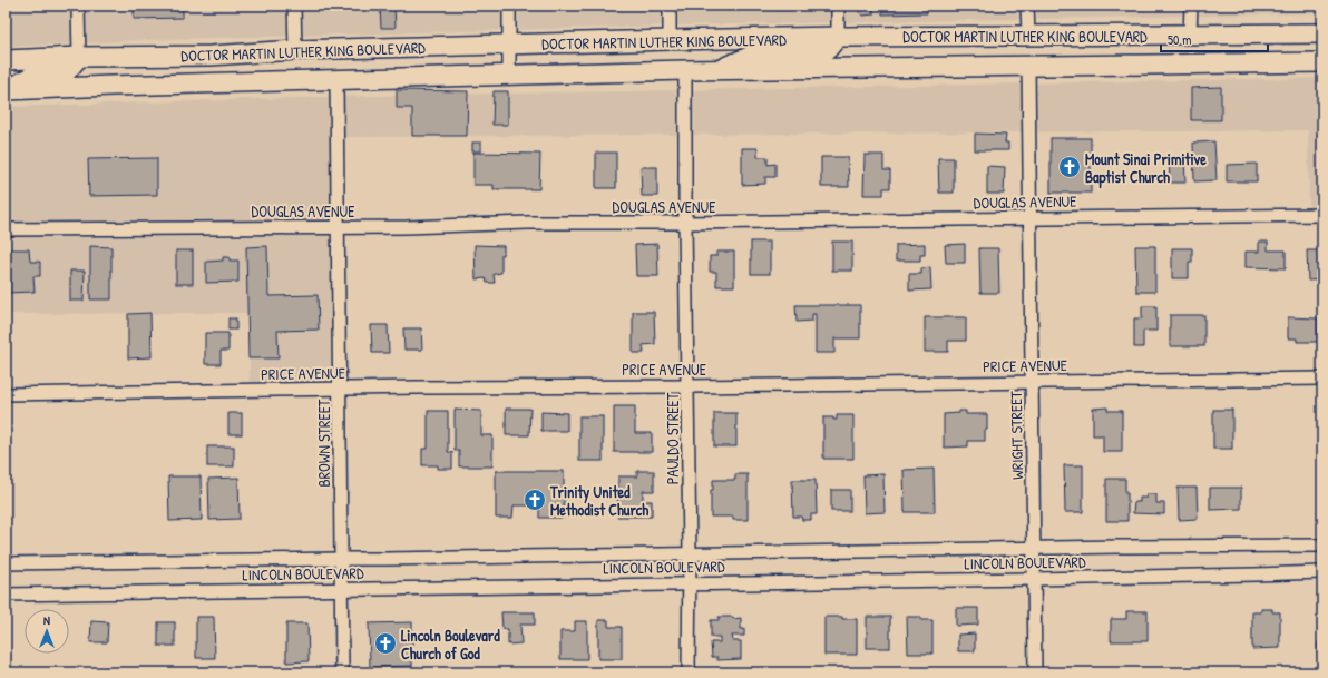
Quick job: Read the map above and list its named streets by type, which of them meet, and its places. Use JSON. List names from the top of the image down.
{
  "streets": {
    "main road": ["DOCTOR MARTIN LUTHER KING BOULEVARD"],
    "street": [
      "DOUGLAS AVENUE",
      "PRICE AVENUE",
      "WRIGHT STREET",
      "PAULDO STREET",
      "BROWN STREET",
      "LINCOLN BOULEVARD"
    ]
  },
  "crossings": [
    ["DOCTOR MARTIN LUTHER KING BOULEVARD", "WRIGHT STREET"],
    ["DOCTOR MARTIN LUTHER KING BOULEVARD", "PAULDO STREET"],
    ["DOCTOR MARTIN LUTHER KING BOULEVARD", "BROWN STREET"],
    ["DOUGLAS AVENUE", "WRIGHT STREET"],
    ["DOUGLAS AVENUE", "PAULDO STREET"],
    ["DOUGLAS AVENUE", "BROWN STREET"],
    ["PRICE AVENUE", "WRIGHT STREET"],
    ["PRICE AVENUE", "PAULDO STREET"],
    ["PRICE AVENUE", "BROWN STREET"],
    ["WRIGHT STREET", "LINCOLN BOULEVARD"],
    ["PAULDO STREET", "LINCOLN BOULEVARD"],
    ["BROWN STREET", "LINCOLN BOULEVARD"]
  ],
  "places": {
    "church": ["Mount Sinai Primitive Baptist Church", "Trinity United Methodist Church", "Lincoln Boulevard Church of God"]
  },
  "scale_bar": "50 m",
  "north": "top"
}
